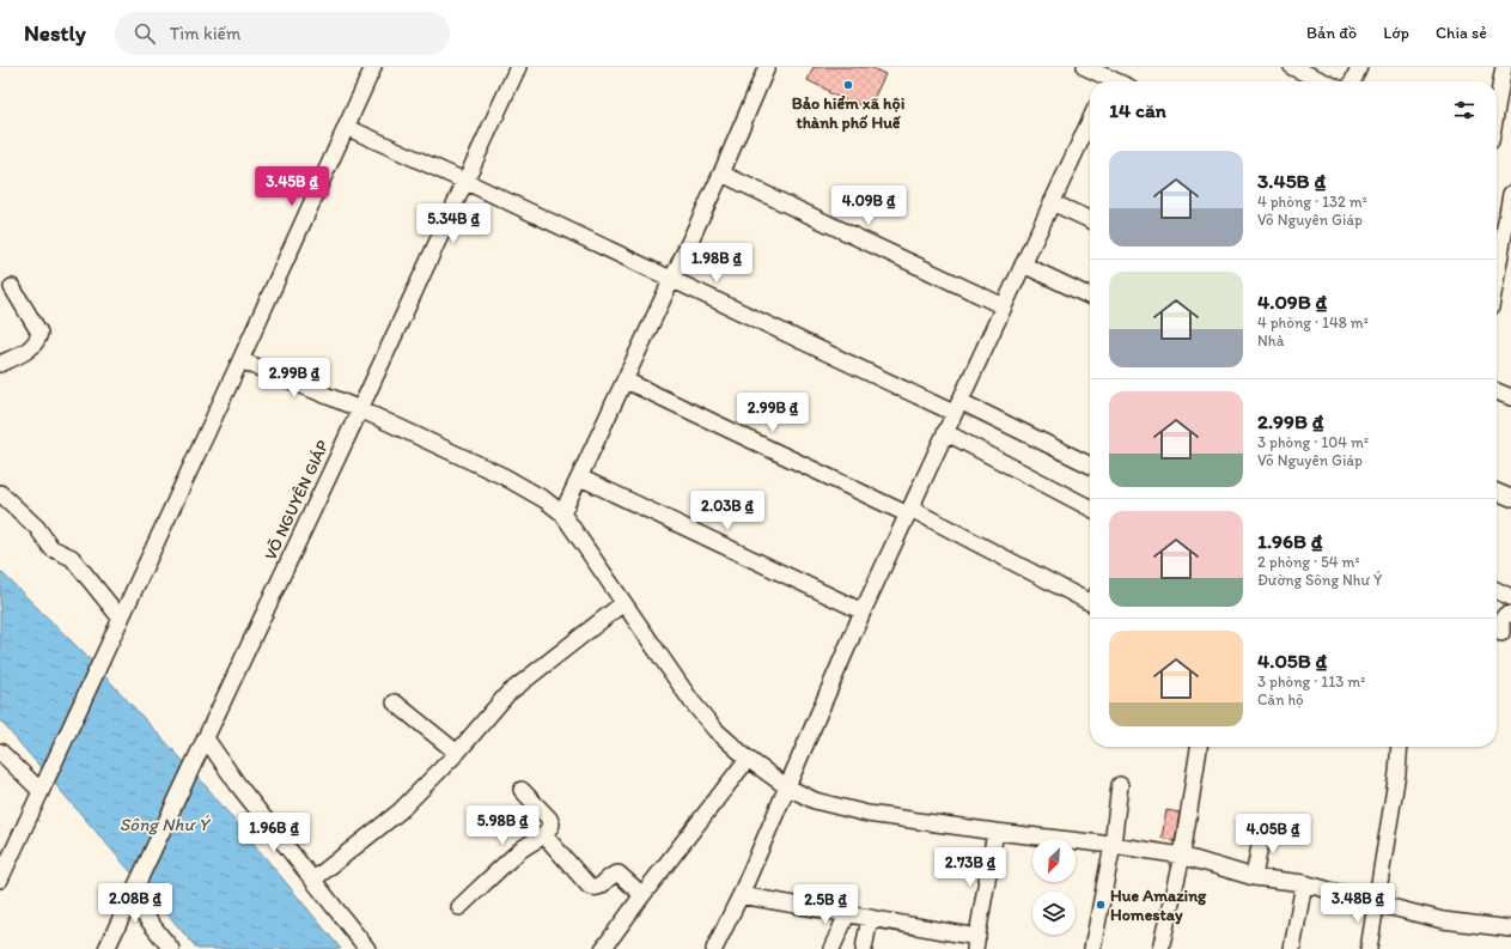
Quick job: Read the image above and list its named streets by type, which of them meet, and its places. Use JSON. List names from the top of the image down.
{
  "streets": {
    "street": ["VÕ NGUYÊN GIÁP"]
  },
  "water": ["Sông Như Ý"],
  "places": ["Bảo hiểm xã hội thành phố Huế", "Hue Amazing Homestay"],
  "north": "bottom left",
  "page": {
    "header": "Nestly",
    "search": "Tìm kiếm",
    "nav": ["Bản đồ", "Lớp", "Chia sẻ"],
    "heading": "14 căn",
    "list": [
      {
        "name": "3.45B ₫",
        "note": "4 phòng · 132 m² · Võ Nguyên Giáp"
      },
      {
        "name": "4.09B ₫",
        "note": "4 phòng · 148 m² · Nhà"
      },
      {
        "name": "2.99B ₫",
        "note": "3 phòng · 104 m² · Võ Nguyên Giáp"
      },
      {
        "name": "1.96B ₫",
        "note": "2 phòng · 54 m² · Đường Sông Như Ý"
      },
      {
        "name": "4.05B ₫",
        "note": "3 phòng · 113 m² · Căn hộ"
      }
    ],
    "price": [
      "3.45B ₫",
      "4.09B ₫",
      "5.34B ₫",
      "1.98B ₫",
      "2.99B ₫",
      "2.99B ₫",
      "2.03B ₫",
      "5.98B ₫",
      "1.96B ₫",
      "4.05B ₫",
      "2.73B ₫",
      "2.08B ₫",
      "3.48B ₫",
      "2.5B ₫"
    ]
  }
}
